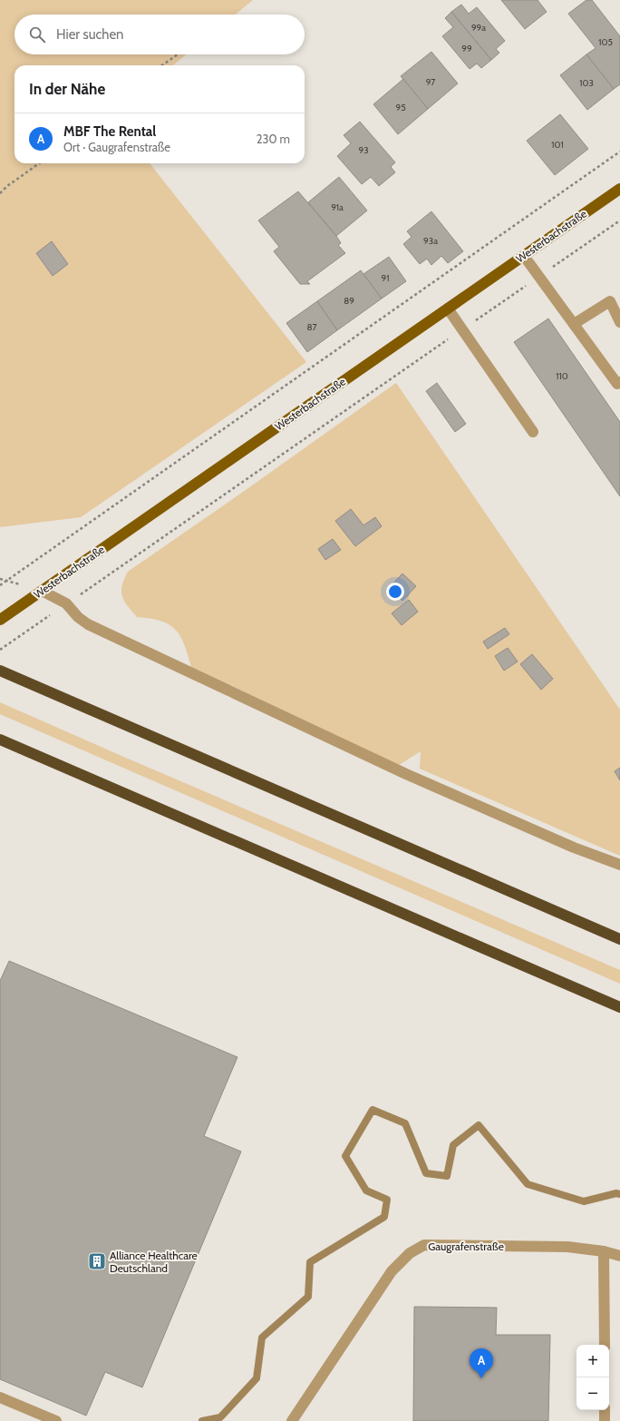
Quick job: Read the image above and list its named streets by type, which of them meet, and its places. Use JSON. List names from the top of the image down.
{
  "streets": {
    "main road": ["Westerbachstraße"],
    "street": ["Gaugrafenstraße"]
  },
  "places": {
    "building": ["Alliance Healthcare Deutschland"]
  },
  "house_numbers": [
    "99a",
    "105",
    "99",
    "97",
    "103",
    "95",
    "101",
    "93",
    "91a",
    "93a",
    "91",
    "89",
    "87",
    "110"
  ],
  "page": {
    "search": "Hier suchen",
    "heading": "In der Nähe",
    "list": [
      {
        "mark": "A",
        "name": "MBF The Rental",
        "note": "Ort · Gaugrafenstraße",
        "value": "230 m"
      }
    ],
    "map_buttons": ["+", "−"],
    "pins": "A"
  }
}
